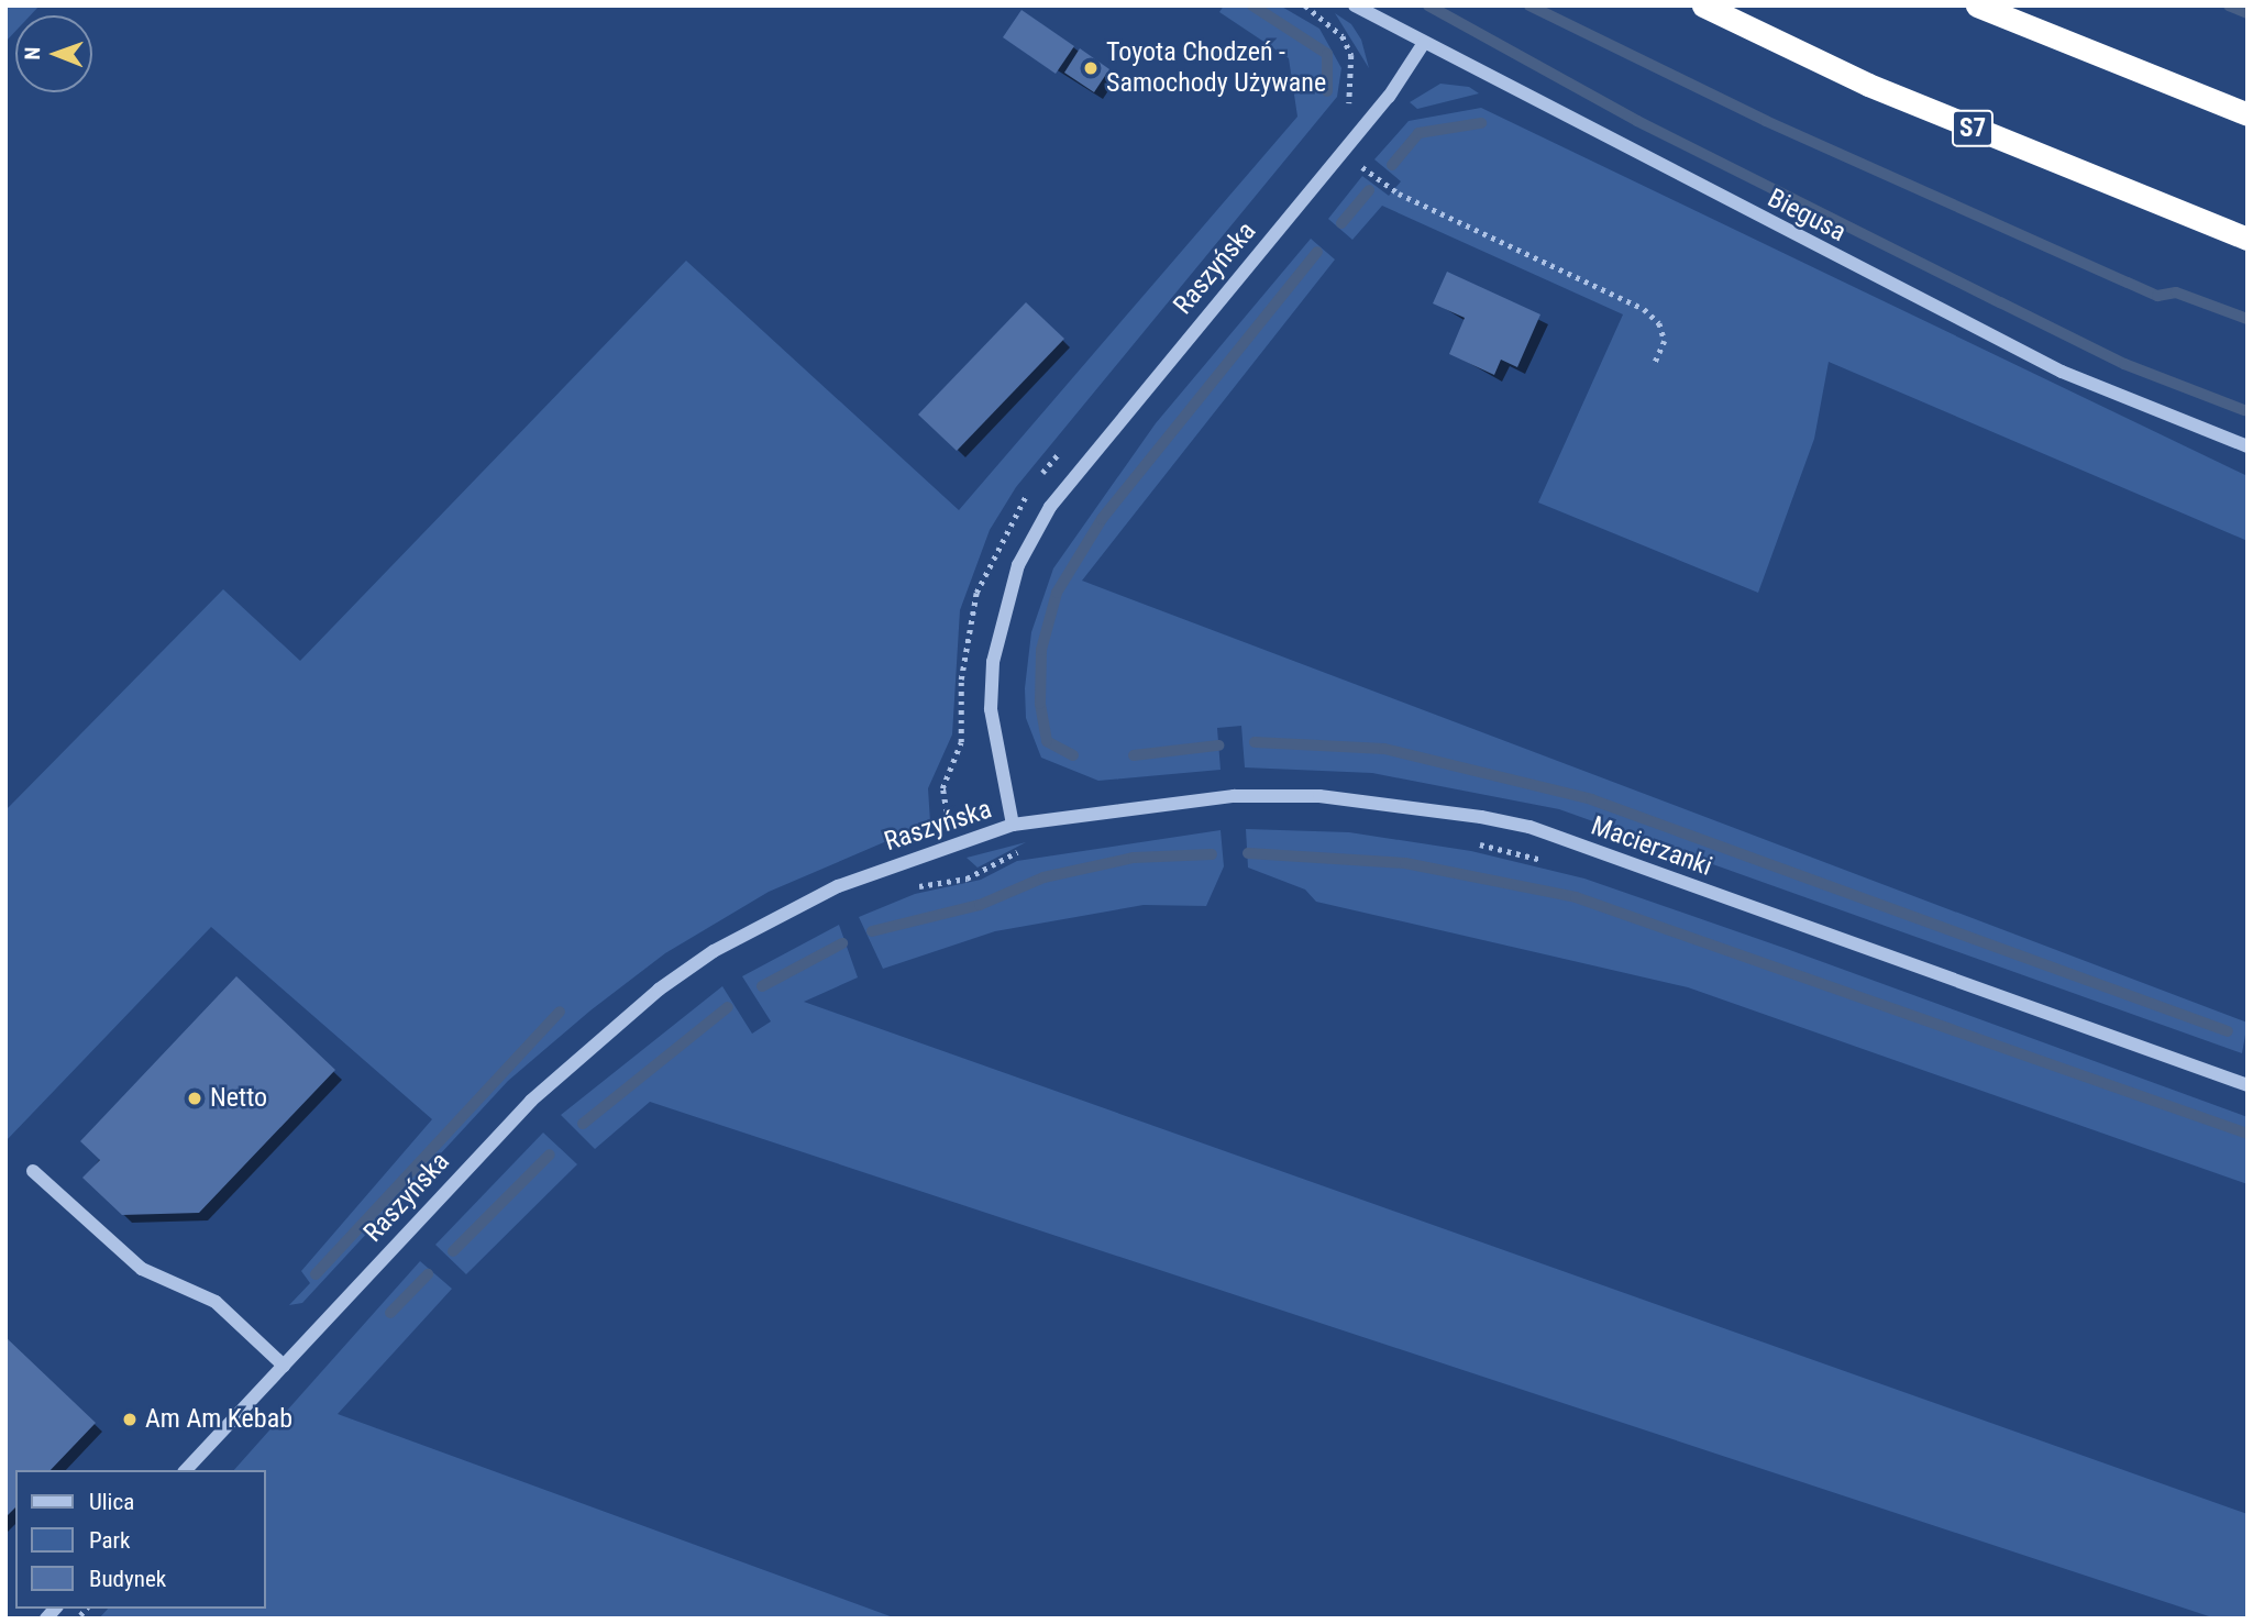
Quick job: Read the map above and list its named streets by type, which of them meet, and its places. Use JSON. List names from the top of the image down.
{
  "streets": {
    "highway": ["S7"],
    "street": ["Biegusa", "Raszyńska", "Macierzanki"]
  },
  "crossings": [
    ["Biegusa", "Raszyńska"],
    ["Raszyńska", "Macierzanki"]
  ],
  "places": ["Toyota Chodzeń - Samochody Używane", "Netto", "Am Am Kebab"],
  "legend": ["Ulica", "Park", "Budynek"],
  "north": "left"
}
